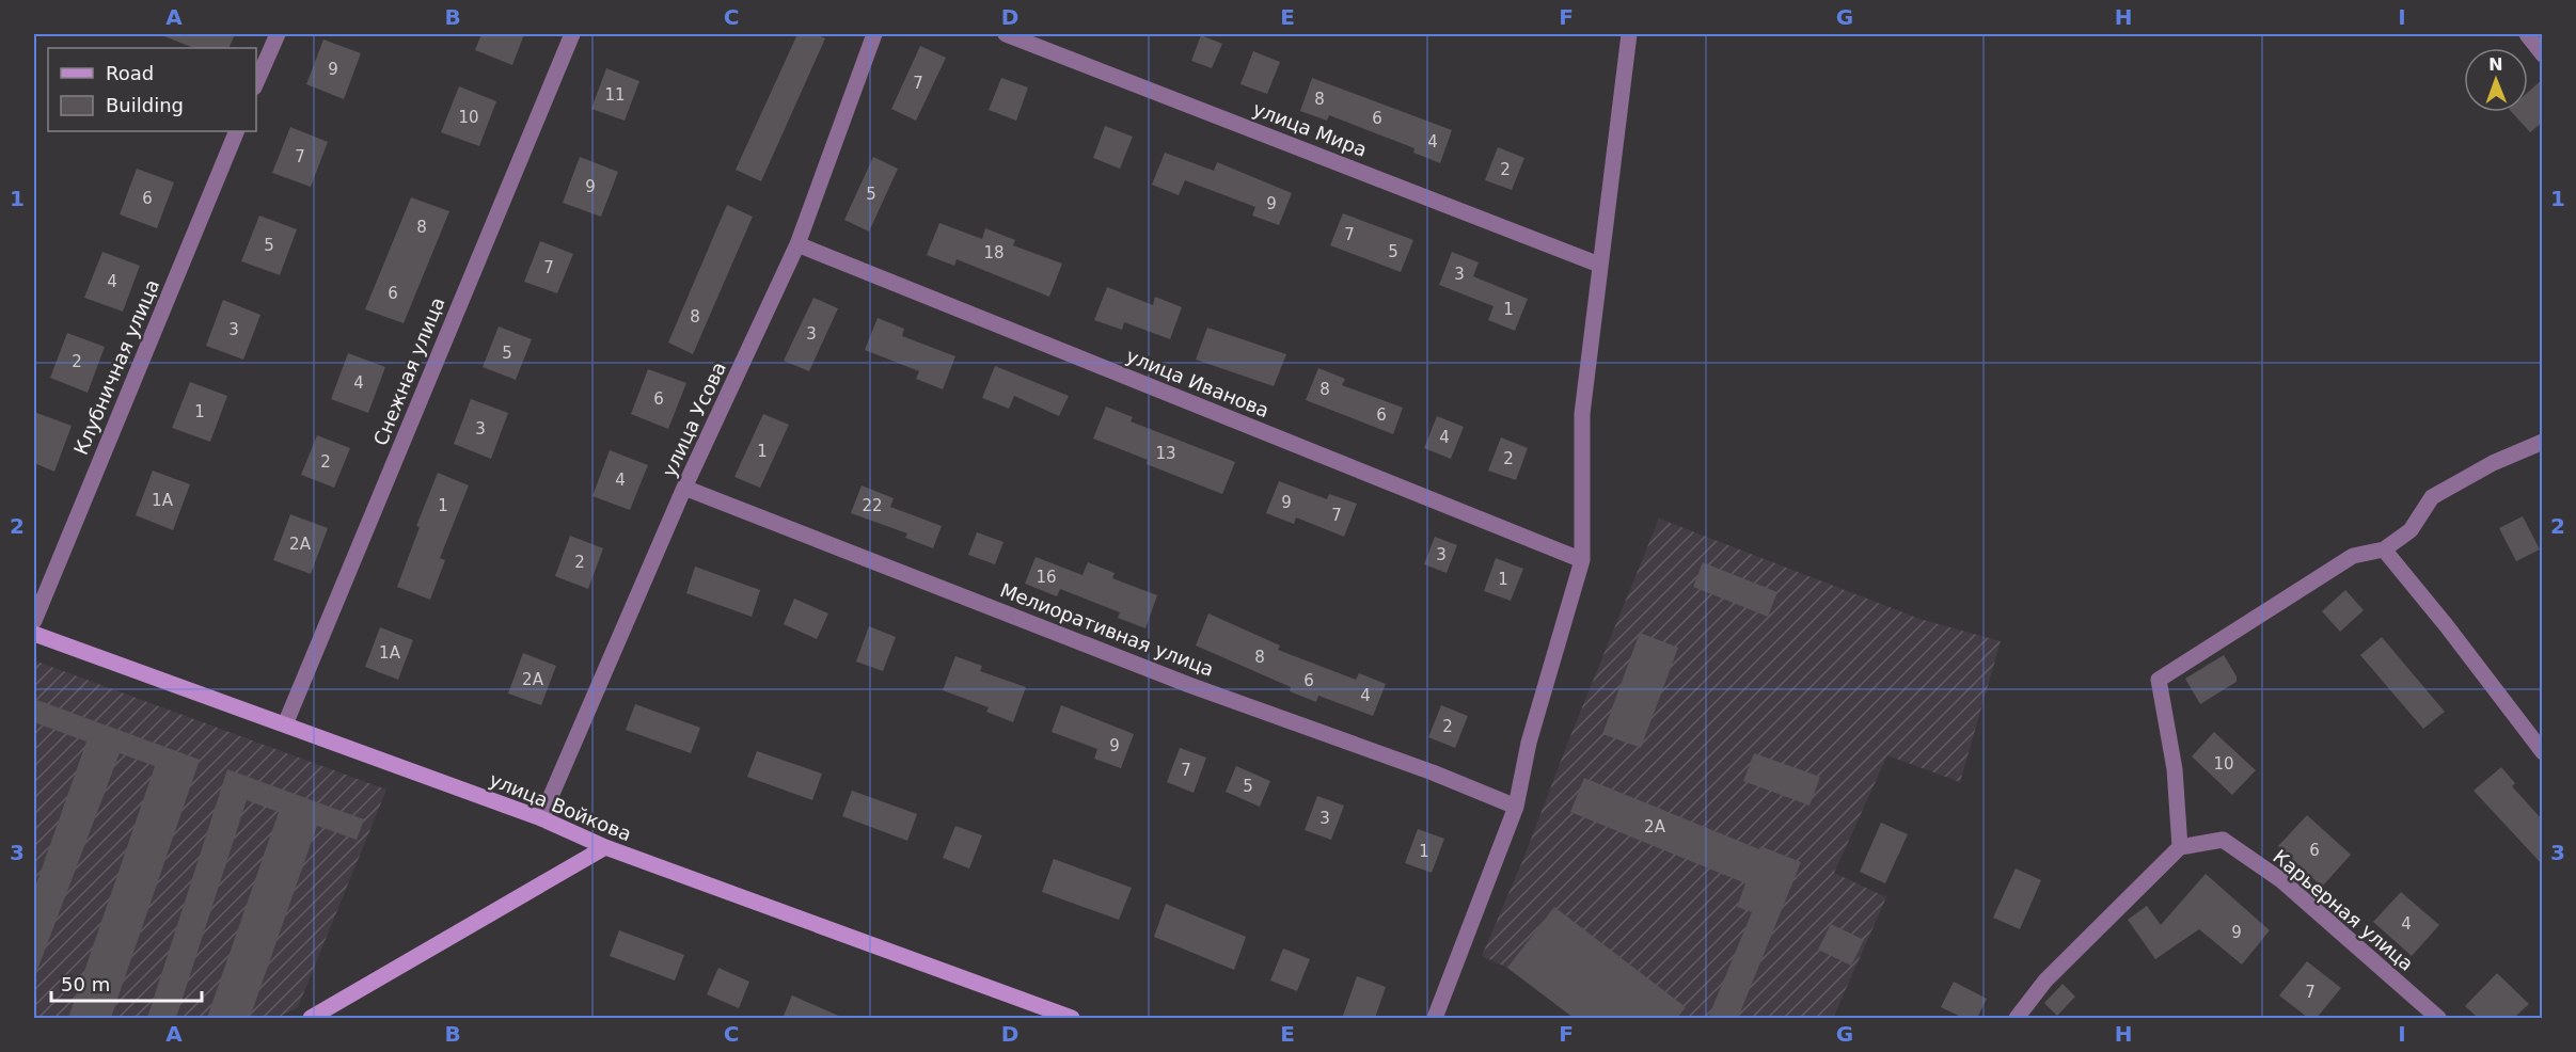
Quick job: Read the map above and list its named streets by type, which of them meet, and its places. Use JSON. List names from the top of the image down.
{
  "streets": {
    "main road": ["улица Войкова"],
    "street": [
      "улица Мира",
      "Клубничная улица",
      "Снежная улица",
      "улица Иванова",
      "улица Усова",
      "Мелиоративная улица",
      "Карьерная улица"
    ]
  },
  "crossings": [
    ["Снежная улица", "улица Войкова"],
    ["улица Иванова", "улица Усова"],
    ["улица Усова", "Мелиоративная улица"],
    ["улица Усова", "улица Войкова"]
  ],
  "house_numbers": [
    "9",
    "7",
    "11",
    "8",
    "10",
    "6",
    "4",
    "7",
    "2",
    "9",
    "5",
    "6",
    "9",
    "8",
    "7",
    "5",
    "5",
    "18",
    "7",
    "3",
    "4",
    "6",
    "1",
    "8",
    "3",
    "3",
    "5",
    "2",
    "4",
    "8",
    "6",
    "1",
    "6",
    "3",
    "4",
    "1",
    "13",
    "2",
    "2",
    "4",
    "1А",
    "9",
    "1",
    "22",
    "7",
    "2А",
    "3",
    "2",
    "16",
    "1",
    "1А",
    "8",
    "2А",
    "6",
    "4",
    "2",
    "9",
    "10",
    "7",
    "5",
    "3",
    "2А",
    "6",
    "1",
    "4",
    "9",
    "7"
  ],
  "legend": ["Road", "Building"],
  "scale_bar": "50 m",
  "north": "top",
  "grid": {
    "columns": [
      "A",
      "B",
      "C",
      "D",
      "E",
      "F",
      "G",
      "H",
      "I"
    ],
    "rows": ["1", "2", "3"]
  }
}
